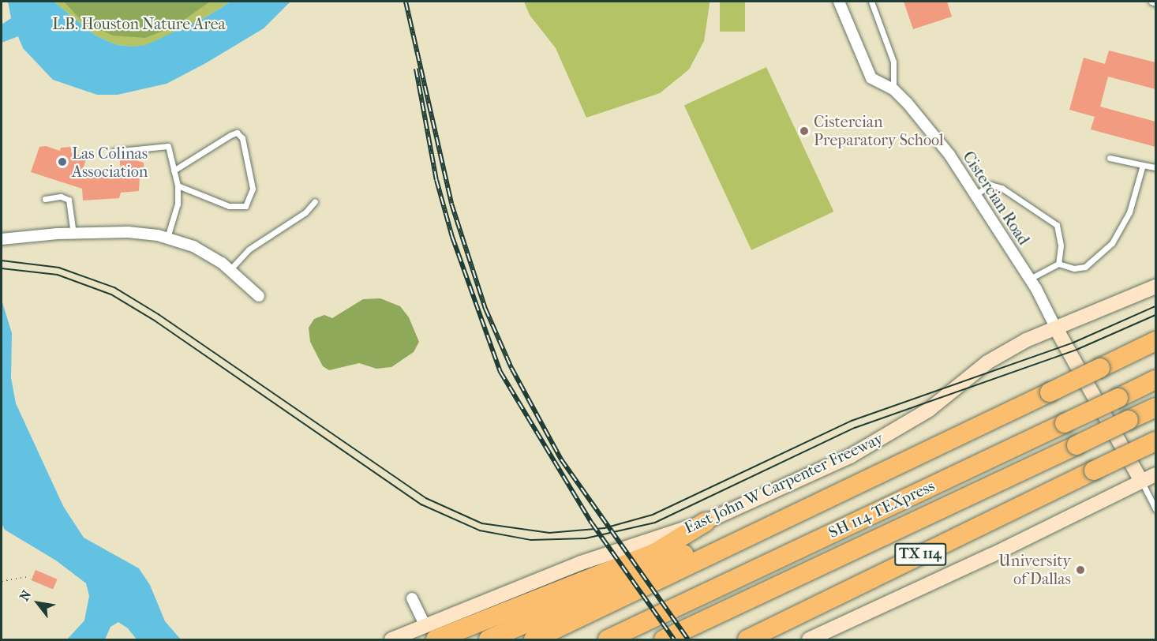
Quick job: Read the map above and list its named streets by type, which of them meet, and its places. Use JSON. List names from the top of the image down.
{
  "streets": {
    "highway": ["East John W Carpenter Freeway", "SH 114 TEXpress", "TX 114"],
    "street": ["Cistercian Road"]
  },
  "crossings": [
    ["Cistercian Road", "East John W Carpenter Freeway"]
  ],
  "parks": ["L.B. Houston Nature Area"],
  "places": ["Cistercian Preparatory School", "Las Colinas Association", "University of Dallas"],
  "north": "top left"
}
